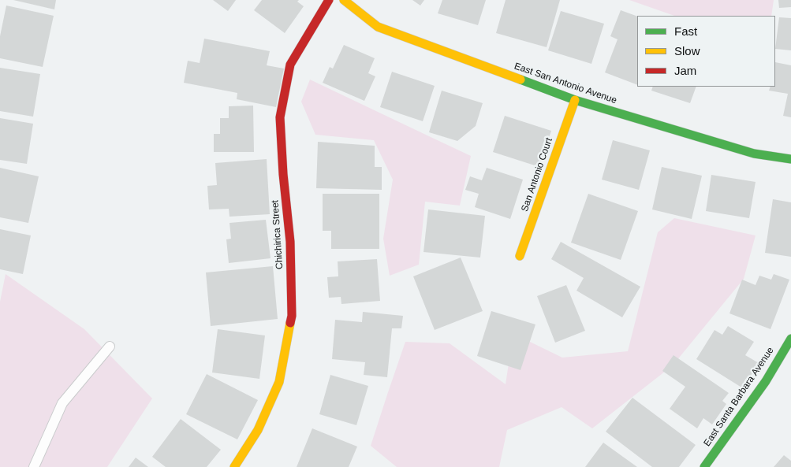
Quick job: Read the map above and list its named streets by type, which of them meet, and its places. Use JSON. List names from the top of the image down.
{
  "streets": {
    "street": [
      "East San Antonio Avenue",
      "San Antonio Court",
      "Chichirica Street",
      "East Santa Barbara Avenue"
    ]
  },
  "crossings": [
    ["East San Antonio Avenue", "San Antonio Court"]
  ],
  "legend": ["Fast", "Slow", "Jam"]
}
